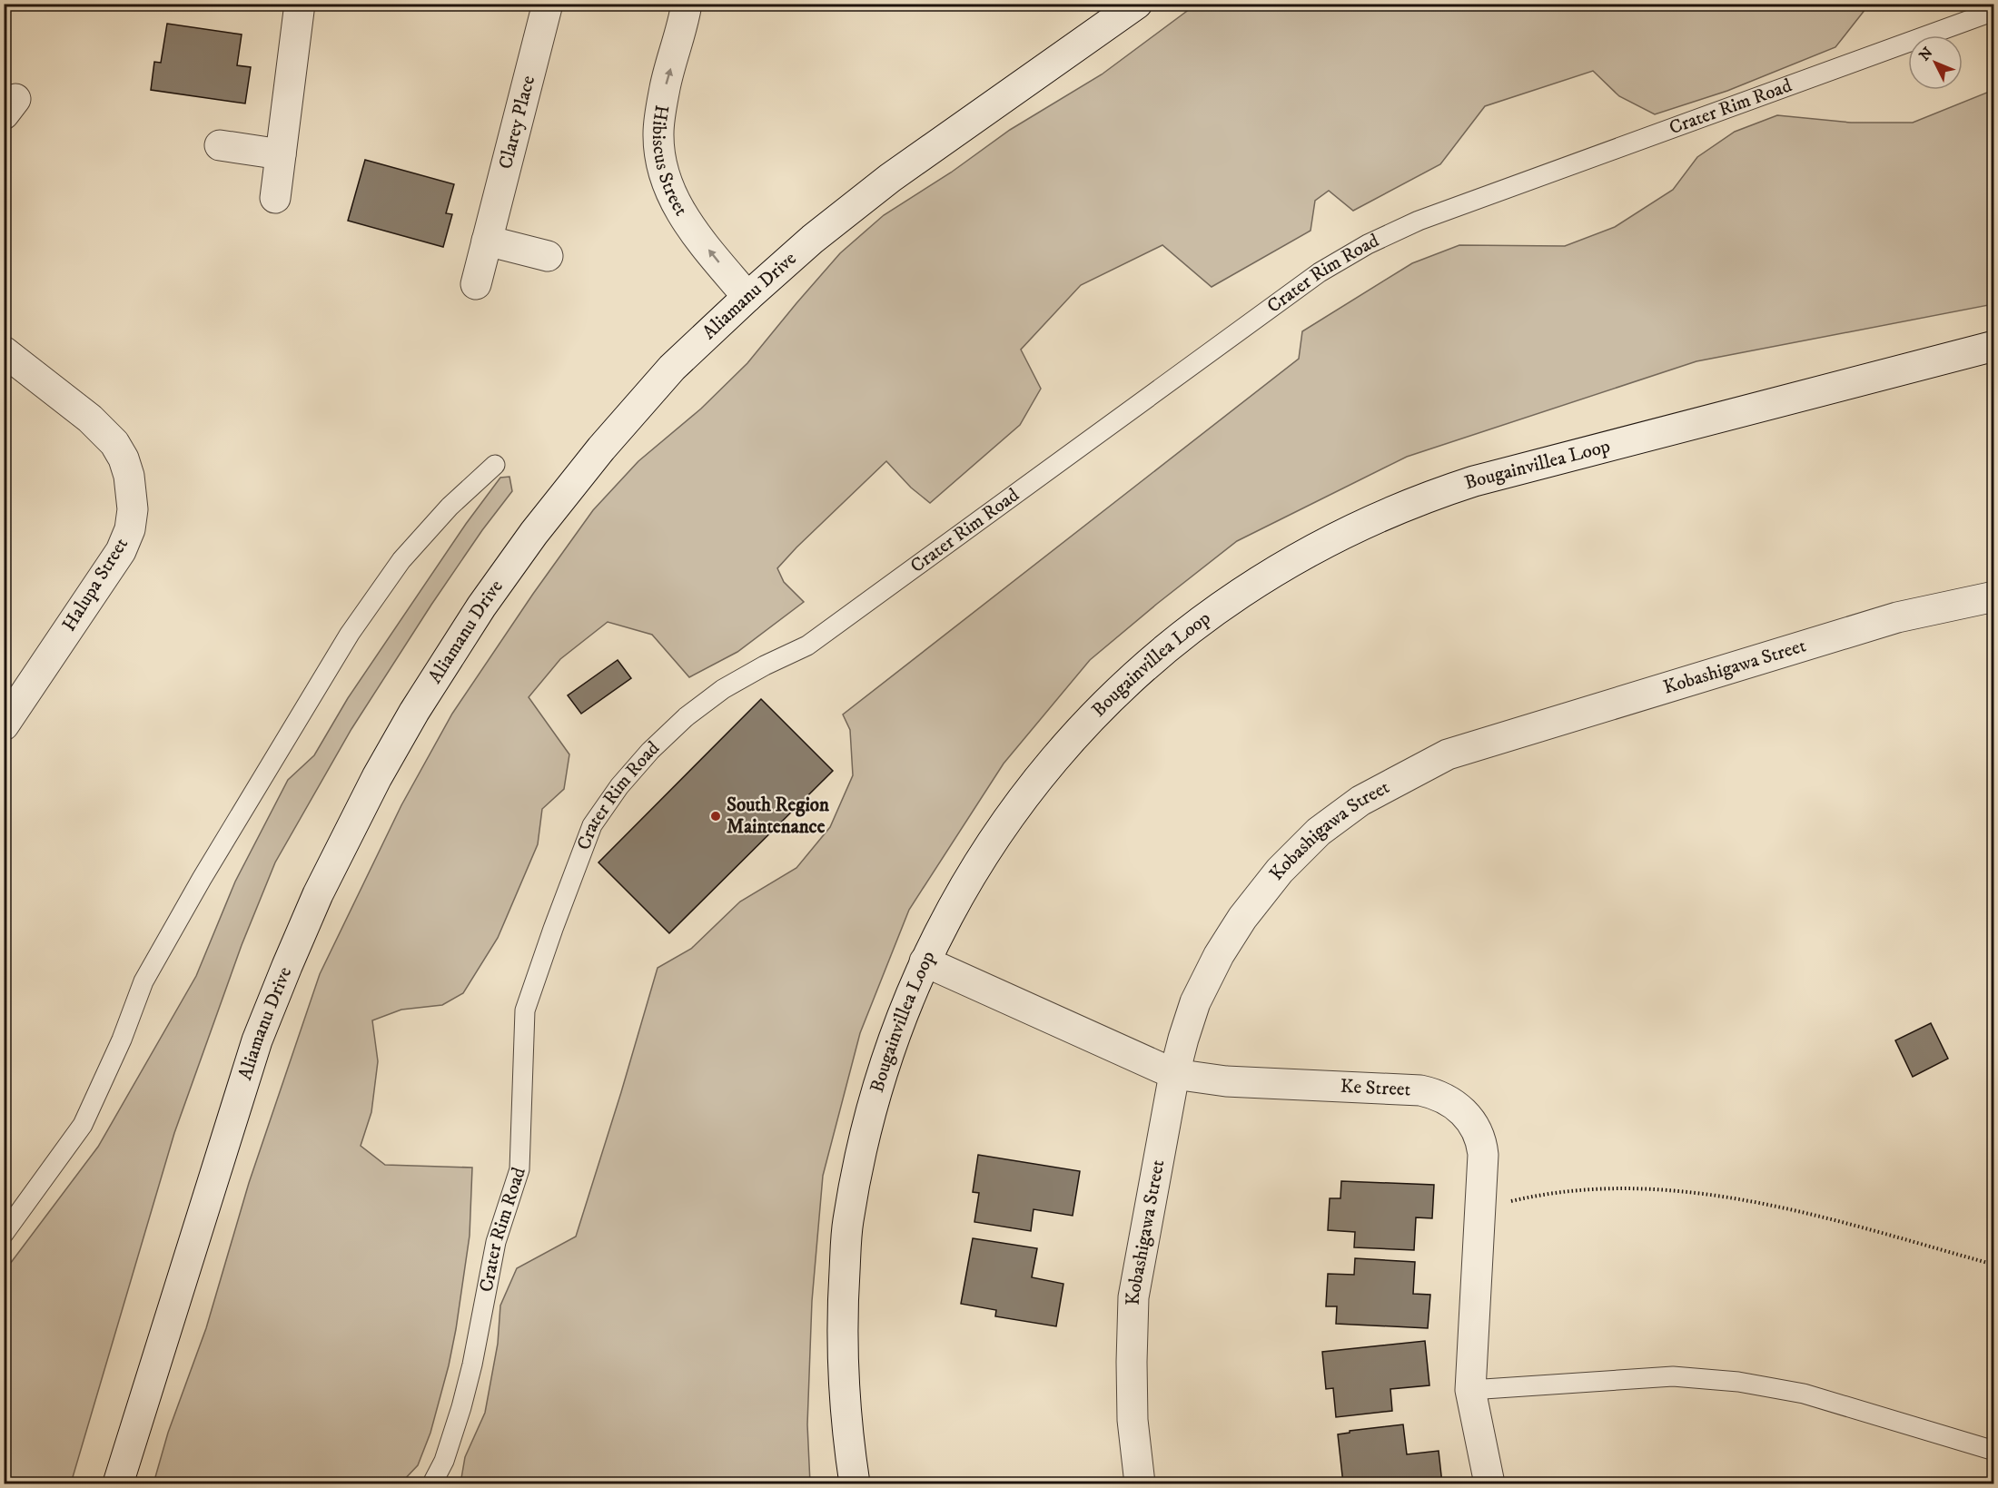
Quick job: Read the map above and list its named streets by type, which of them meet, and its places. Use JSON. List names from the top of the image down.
{
  "streets": {
    "street": [
      "Clarey Place",
      "Hibiscus Street",
      "Aliamanu Drive",
      "Bougainvillea Loop",
      "Halupa Street",
      "Kobashigawa Street",
      "Ke Street"
    ],
    "lane": ["Crater Rim Road"]
  },
  "crossings": [
    ["Hibiscus Street", "Aliamanu Drive"],
    ["Bougainvillea Loop", "Ke Street"],
    ["Kobashigawa Street", "Ke Street"]
  ],
  "one_way": ["Hibiscus Street"],
  "places": ["South Region Maintenance"],
  "north": "top left"
}
